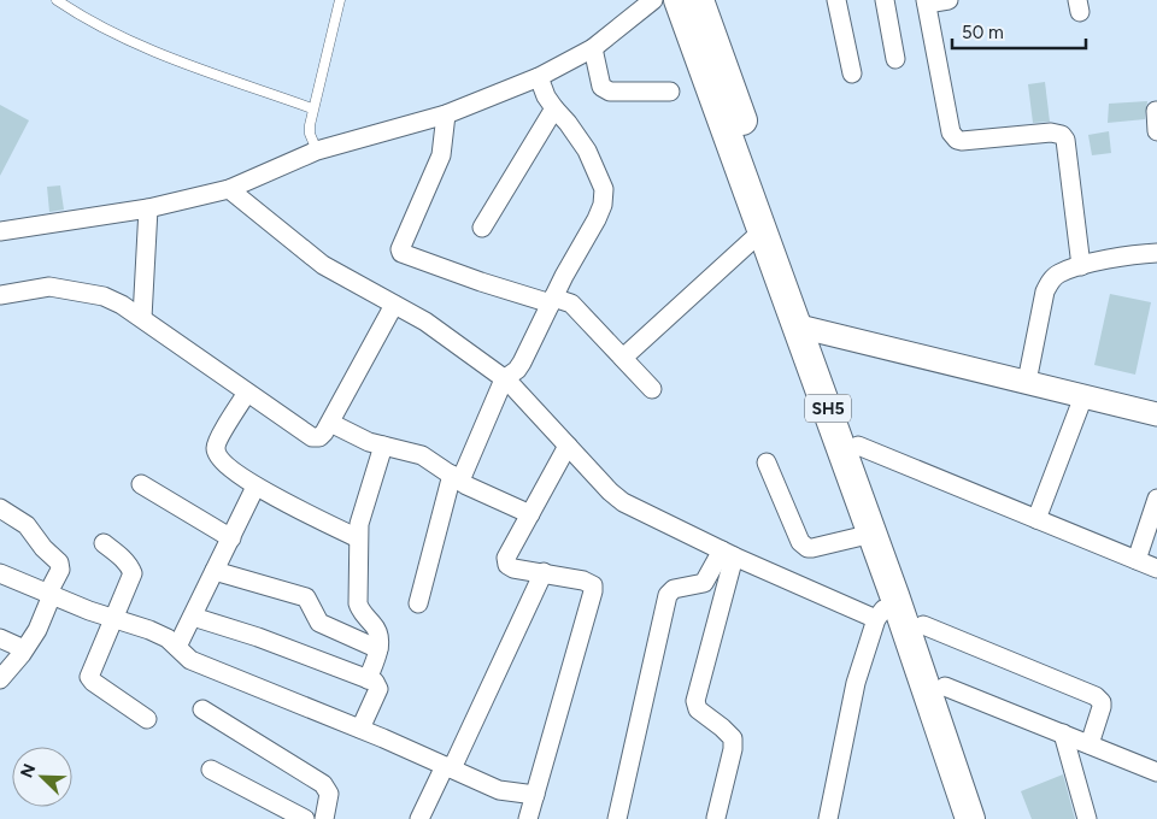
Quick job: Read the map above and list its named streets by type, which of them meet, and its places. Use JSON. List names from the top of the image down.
{
  "streets": {
    "main road": ["SH5"]
  },
  "scale_bar": "50 m",
  "north": "top left"
}
